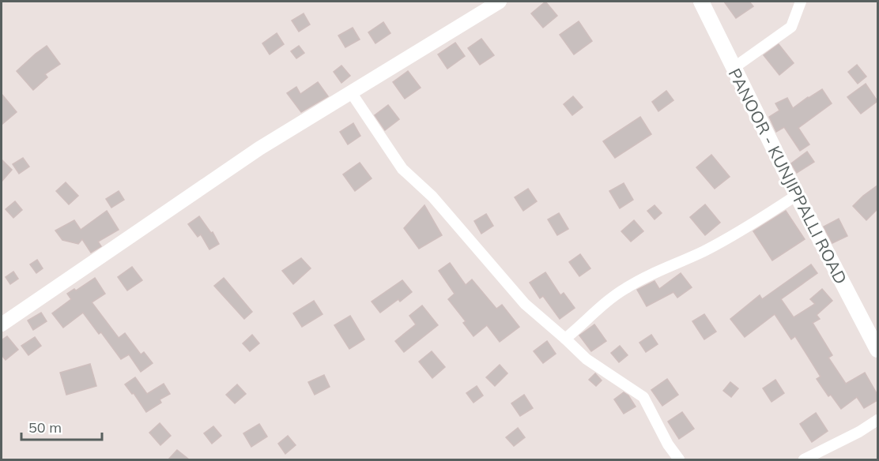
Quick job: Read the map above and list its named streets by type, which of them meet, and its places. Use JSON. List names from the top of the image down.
{
  "streets": {
    "main road": ["PANOOR - KUNJIPPALLI ROAD"]
  },
  "scale_bar": "50 m"
}
